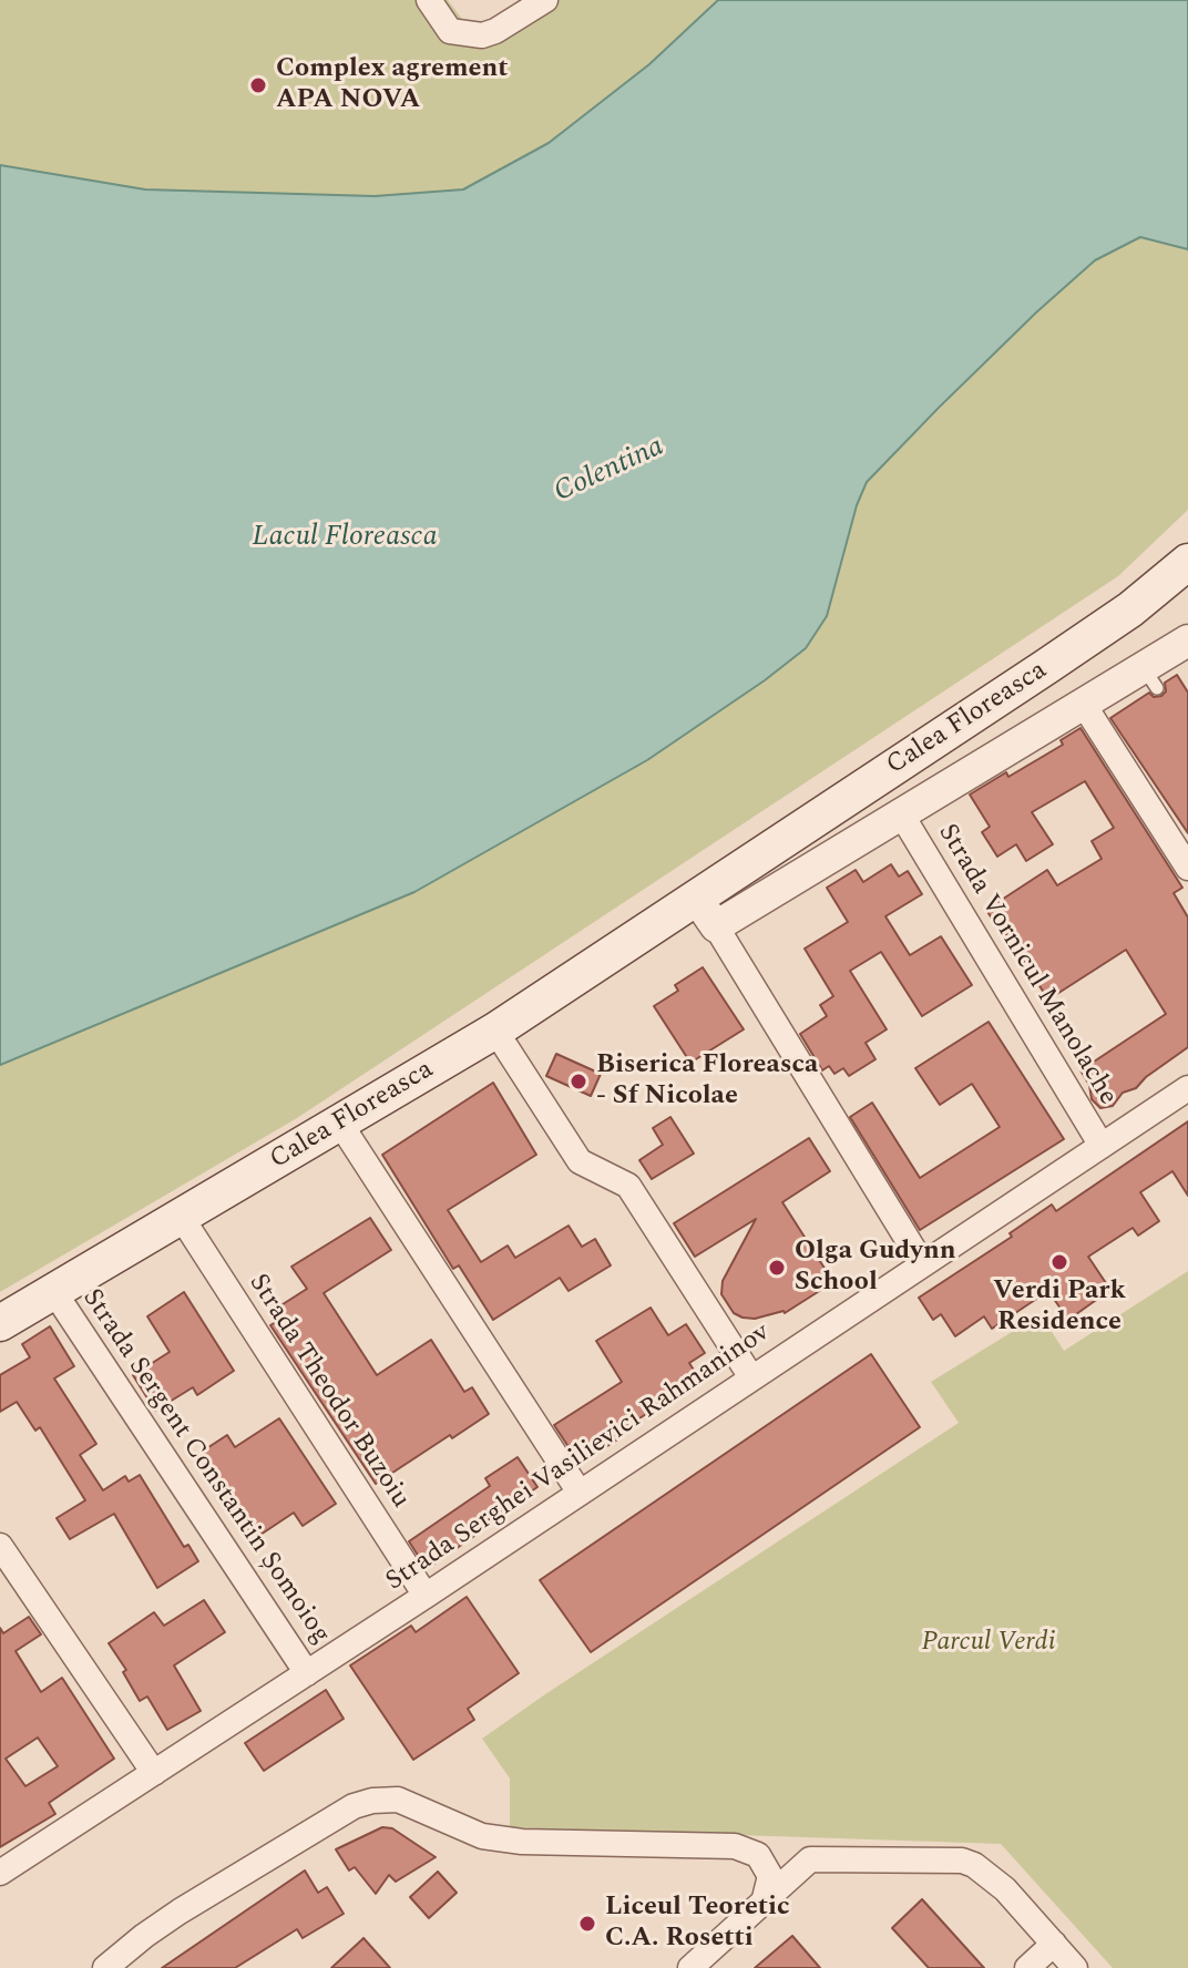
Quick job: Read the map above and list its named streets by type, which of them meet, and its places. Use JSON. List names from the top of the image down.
{
  "streets": {
    "main road": ["Calea Floreasca"],
    "street": [
      "Strada Vornicul Manolache",
      "Strada Theodor Buzoiu",
      "Strada Serghei Vasilievici Rahmaninov",
      "Strada Sergent Constantin Șomoiog"
    ]
  },
  "crossings": [
    ["Calea Floreasca", "Strada Vornicul Manolache"],
    ["Calea Floreasca", "Strada Theodor Buzoiu"],
    ["Calea Floreasca", "Strada Sergent Constantin Șomoiog"],
    ["Strada Vornicul Manolache", "Strada Serghei Vasilievici Rahmaninov"],
    ["Strada Theodor Buzoiu", "Strada Serghei Vasilievici Rahmaninov"],
    ["Strada Serghei Vasilievici Rahmaninov", "Strada Sergent Constantin Șomoiog"]
  ],
  "water": ["Colentina", "Lacul Floreasca"],
  "parks": ["Parcul Verdi"],
  "places": [
    "Complex agrement APA NOVA",
    "Biserica Floreasca - Sf Nicolae",
    "Verdi Park Residence",
    "Olga Gudynn School",
    "Liceul Teoretic C.A. Rosetti"
  ]
}
